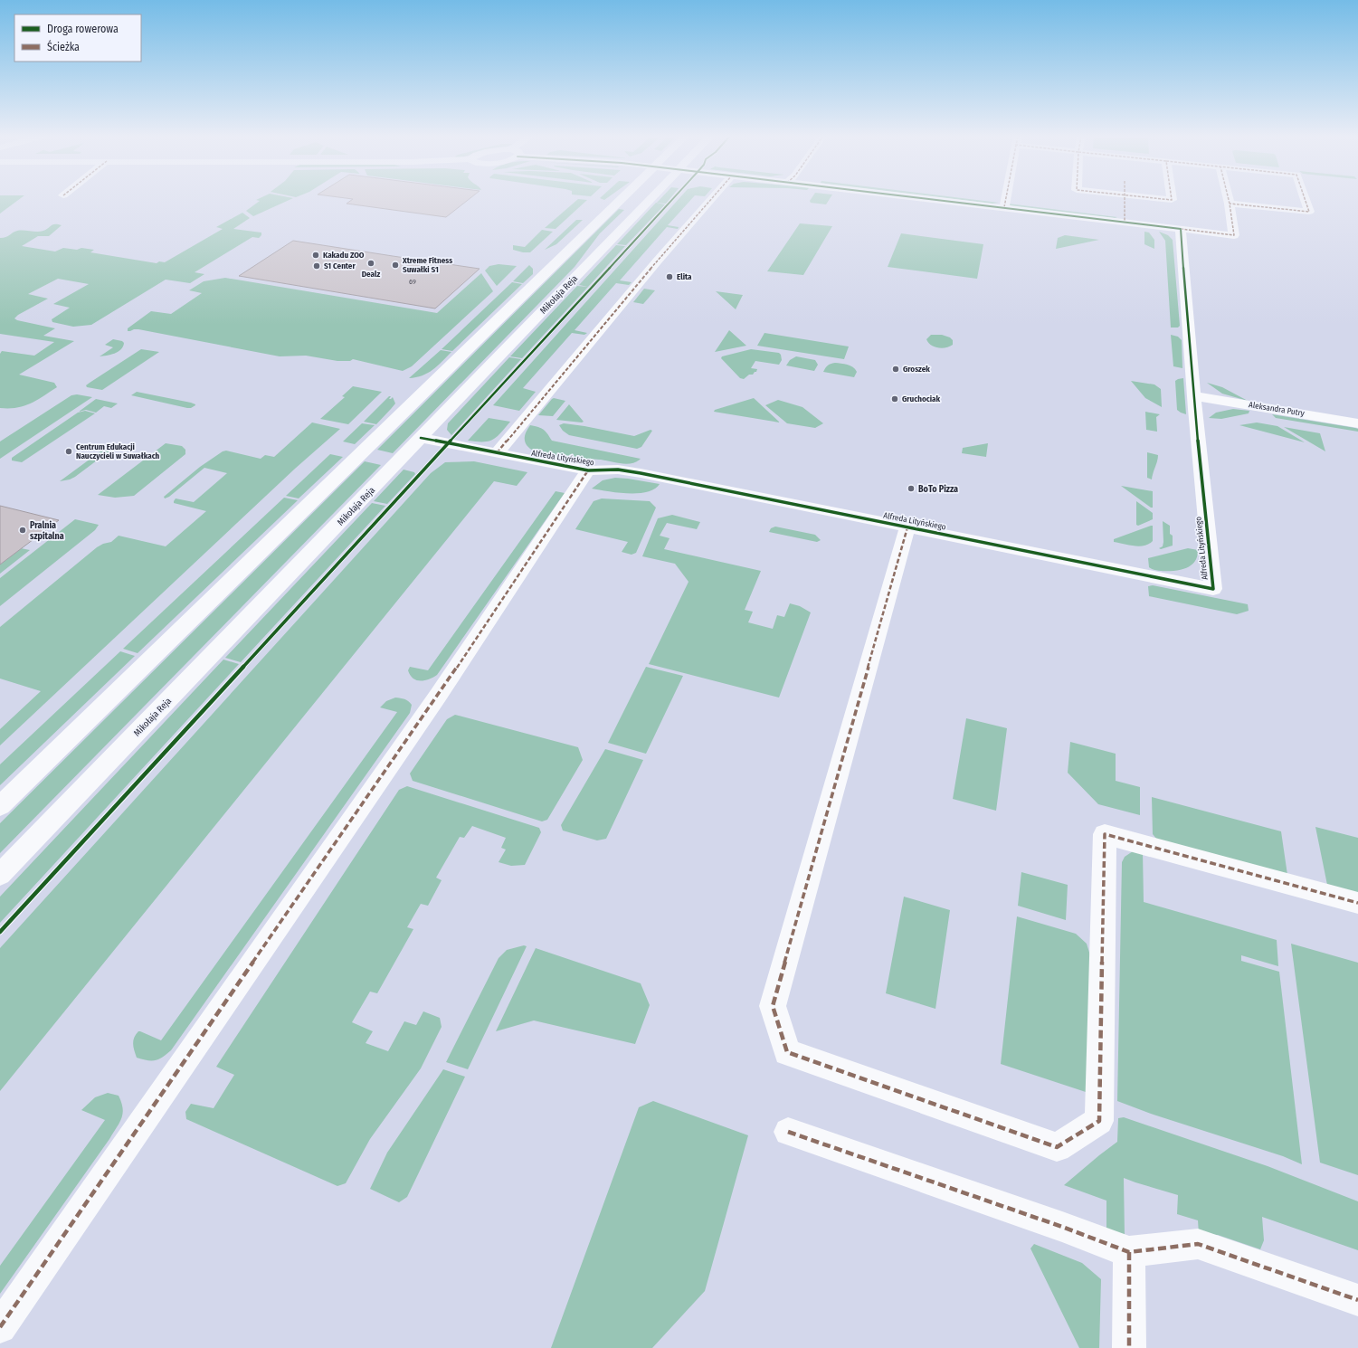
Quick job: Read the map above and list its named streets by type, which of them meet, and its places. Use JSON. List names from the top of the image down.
{
  "streets": {
    "street": ["Mikołaja Reja", "Aleksandra Putry", "Alfreda Lityńskiego"]
  },
  "crossings": [
    ["Mikołaja Reja", "Alfreda Lityńskiego"],
    ["Aleksandra Putry", "Alfreda Lityńskiego"]
  ],
  "places": [
    "Kakadu ZOO",
    "Dealz",
    "Xtreme Fitness Suwałki S1",
    "S1 Center",
    "Elita",
    "Groszek",
    "Gruchociak",
    "Centrum Edukacji Nauczycieli w Suwałkach",
    "BoTo Pizza",
    "Pralnia szpitalna"
  ],
  "house_numbers": ["69"],
  "legend": ["Droga rowerowa", "Ścieżka"]
}
